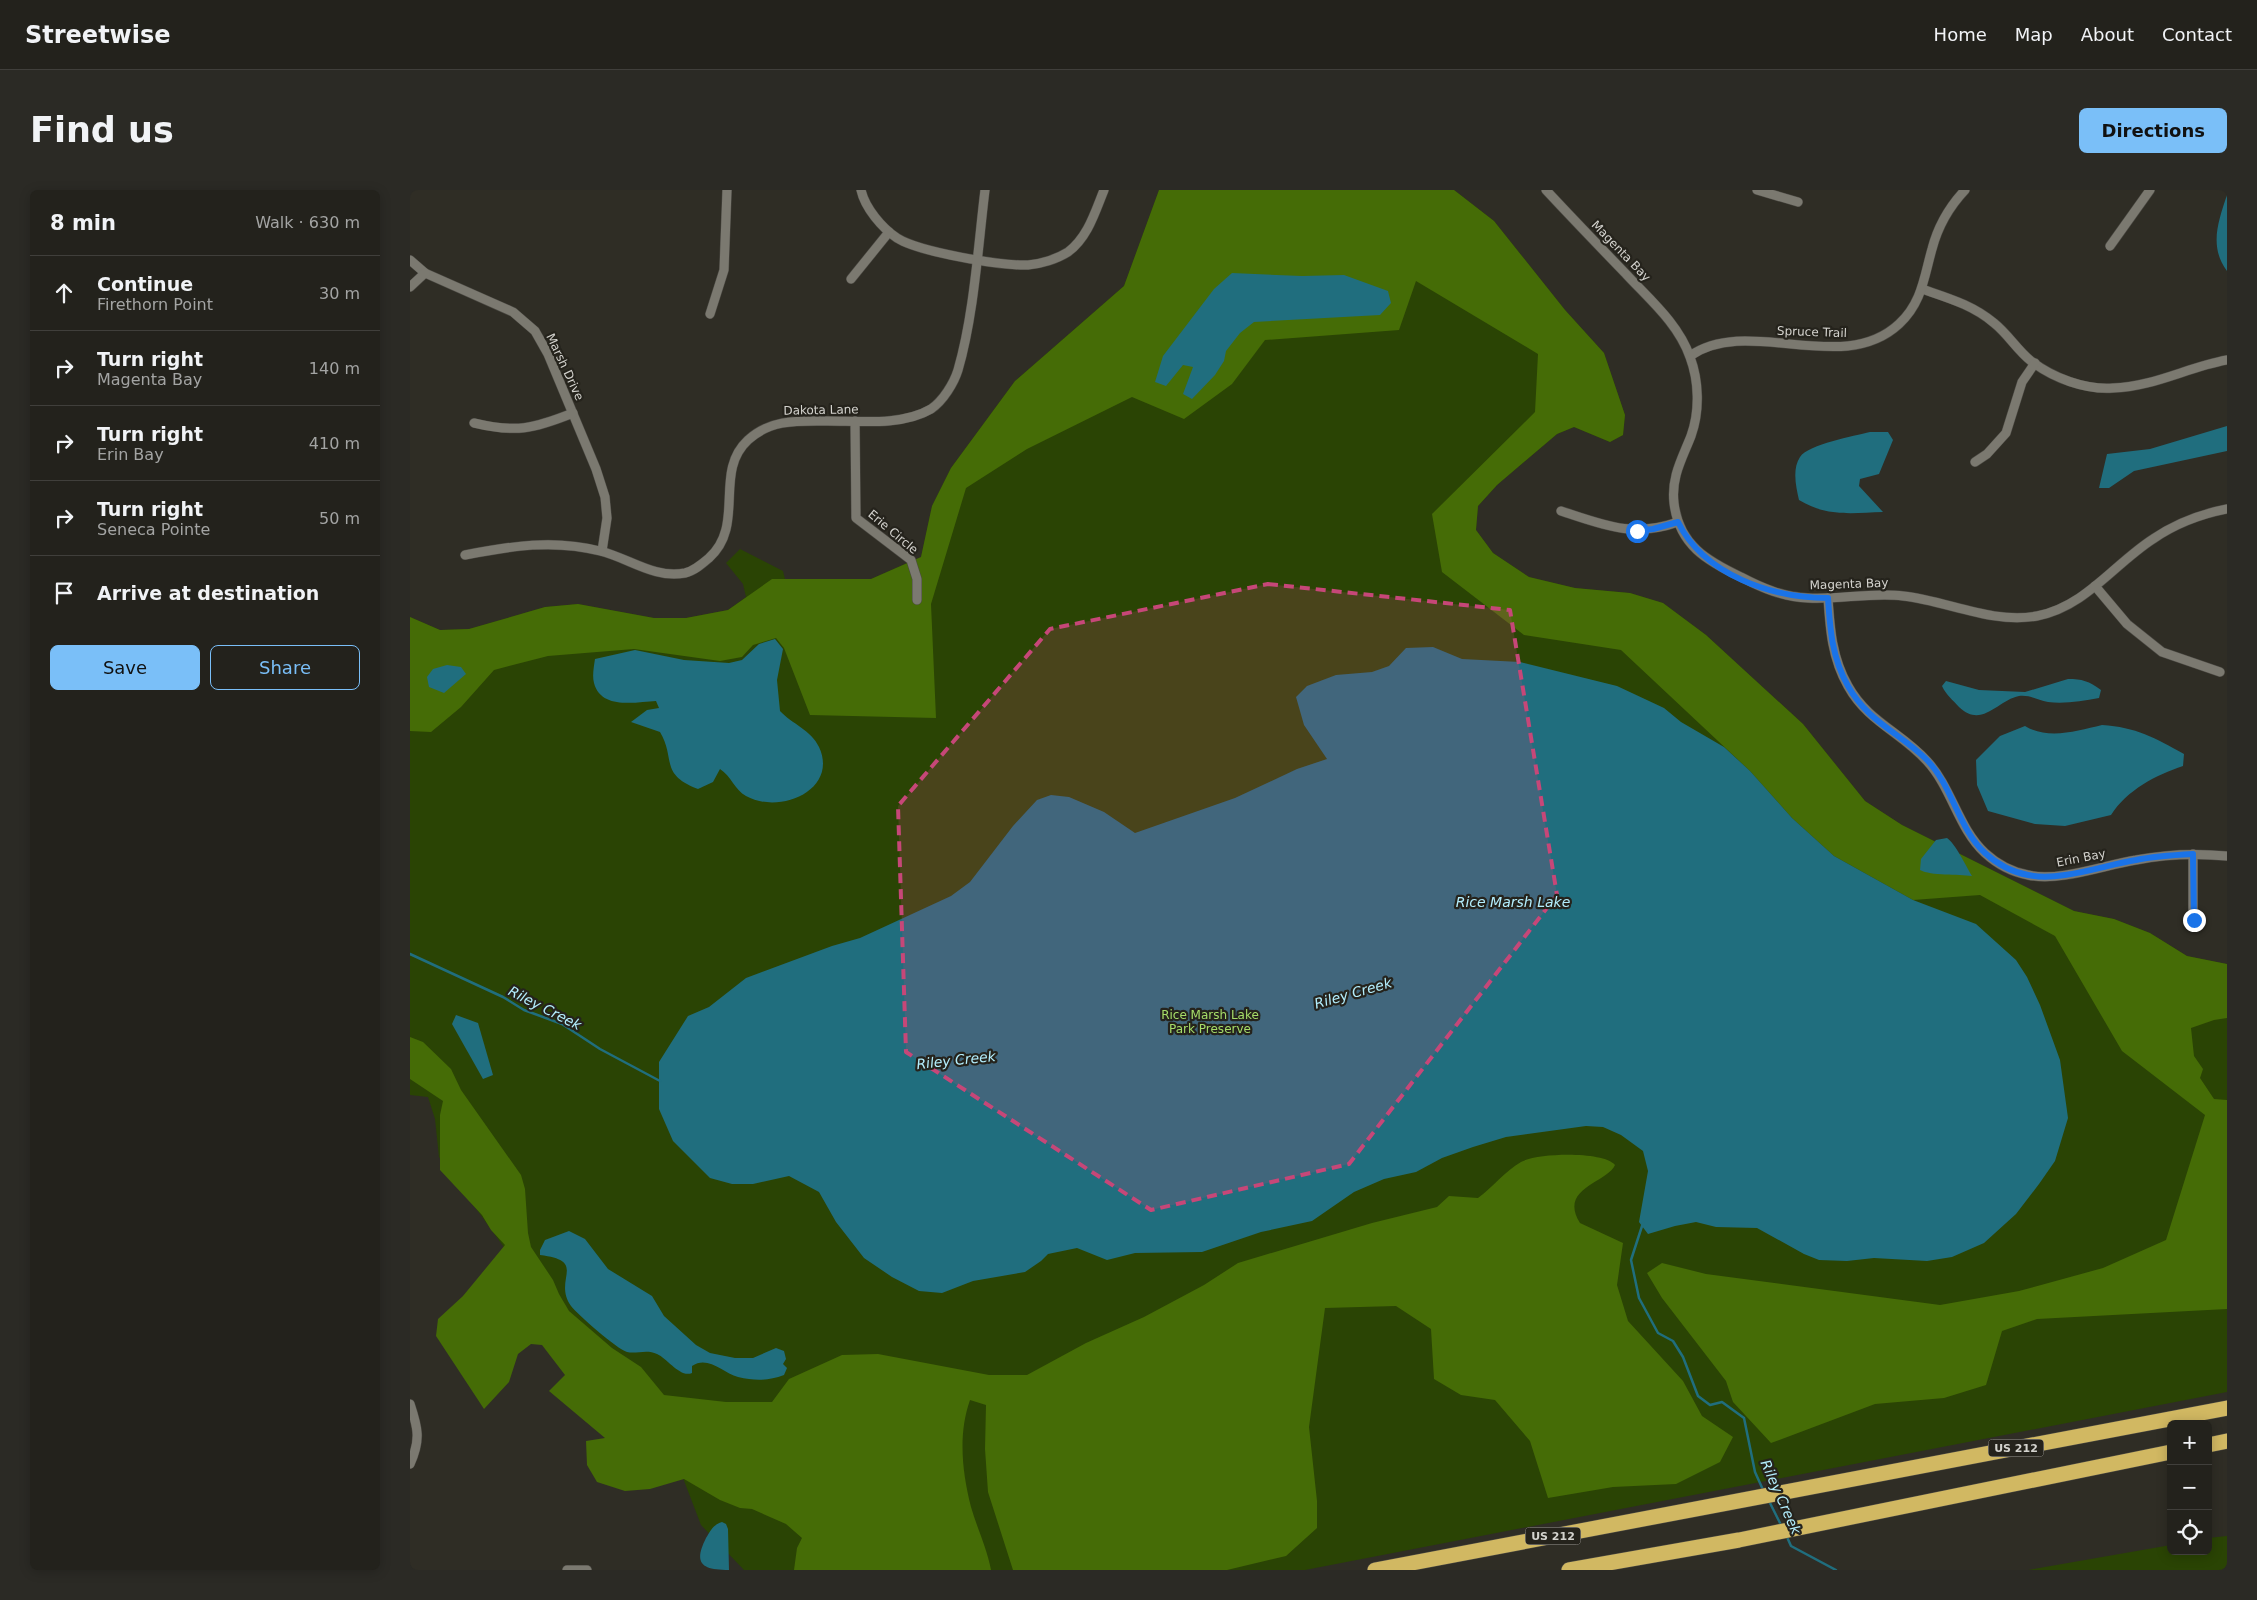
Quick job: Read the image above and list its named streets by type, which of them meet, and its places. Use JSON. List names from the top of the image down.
{
  "streets": {
    "highway": ["US 212"],
    "street": [
      "Magenta Bay",
      "Spruce Trail",
      "Marsh Drive",
      "Dakota Lane",
      "Erie Circle",
      "Erin Bay"
    ]
  },
  "crossings": [
    ["Magenta Bay", "Spruce Trail"],
    ["Magenta Bay", "Erin Bay"],
    ["Marsh Drive", "Dakota Lane"],
    ["Dakota Lane", "Erie Circle"]
  ],
  "water": ["Rice Marsh Lake", "Riley Creek"],
  "parks": ["Rice Marsh Lake Park Preserve"],
  "page": {
    "header": "Streetwise",
    "nav": [
      "Home",
      "Map",
      "About",
      "Contact"
    ],
    "buttons": [
      "Directions",
      ["Save", "Share"]
    ],
    "title": "Find us",
    "heading": ["8 min", "Walk · 630 m"],
    "list": [
      ["Continue", "Firethorn Point", "30 m"],
      ["Turn right", "Magenta Bay", "140 m"],
      ["Turn right", "Erin Bay", "410 m"],
      ["Turn right", "Seneca Pointe", "50 m"],
      "Arrive at destination"
    ],
    "map_buttons": ["+", "−"]
  }
}
